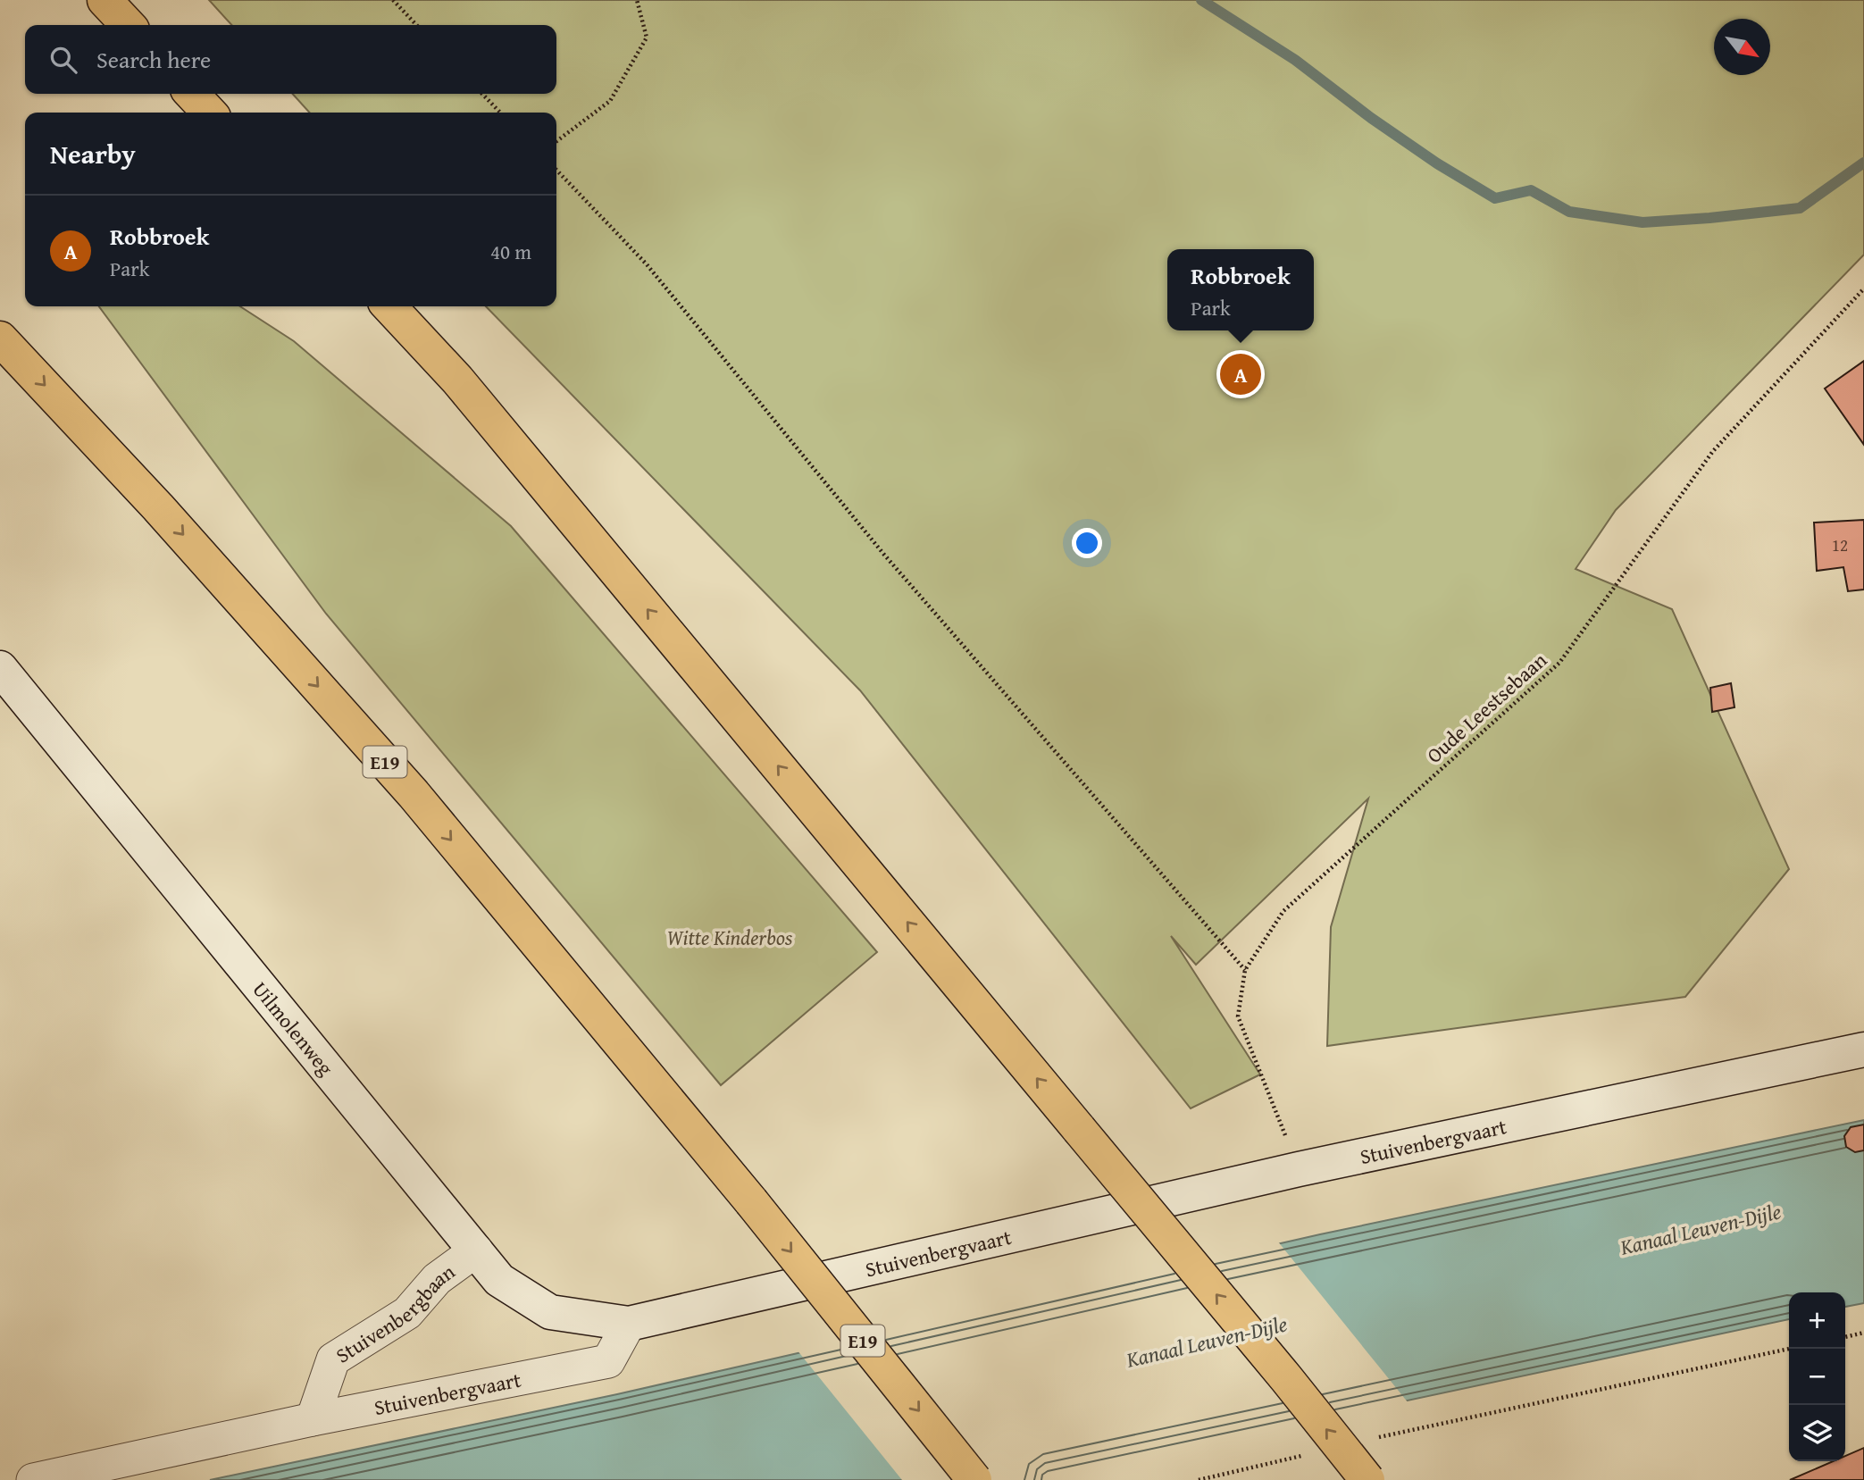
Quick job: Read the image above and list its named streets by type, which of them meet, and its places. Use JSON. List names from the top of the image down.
{
  "streets": {
    "highway": ["E19"],
    "main road": ["Uilmolenweg", "Stuivenbergvaart"],
    "street": ["Stuivenbergbaan"],
    "path": ["Oude Leestsebaan"]
  },
  "crossings": [
    ["Oude Leestsebaan", "Stuivenbergvaart"],
    ["Uilmolenweg", "Stuivenbergvaart"],
    ["Uilmolenweg", "Stuivenbergbaan"],
    ["Stuivenbergvaart", "Stuivenbergbaan"]
  ],
  "water": ["Kanaal Leuven-Dijle"],
  "parks": ["Witte Kinderbos"],
  "house_numbers": ["12"],
  "north": "bottom right",
  "page": {
    "search": "Search here",
    "heading": "Nearby",
    "list": [
      {
        "mark": "A",
        "name": "Robbroek",
        "note": "Park",
        "value": "40 m"
      }
    ],
    "popup": ["Robbroek", "Park"],
    "pins": "A",
    "map_buttons": ["+", "−"]
  }
}
